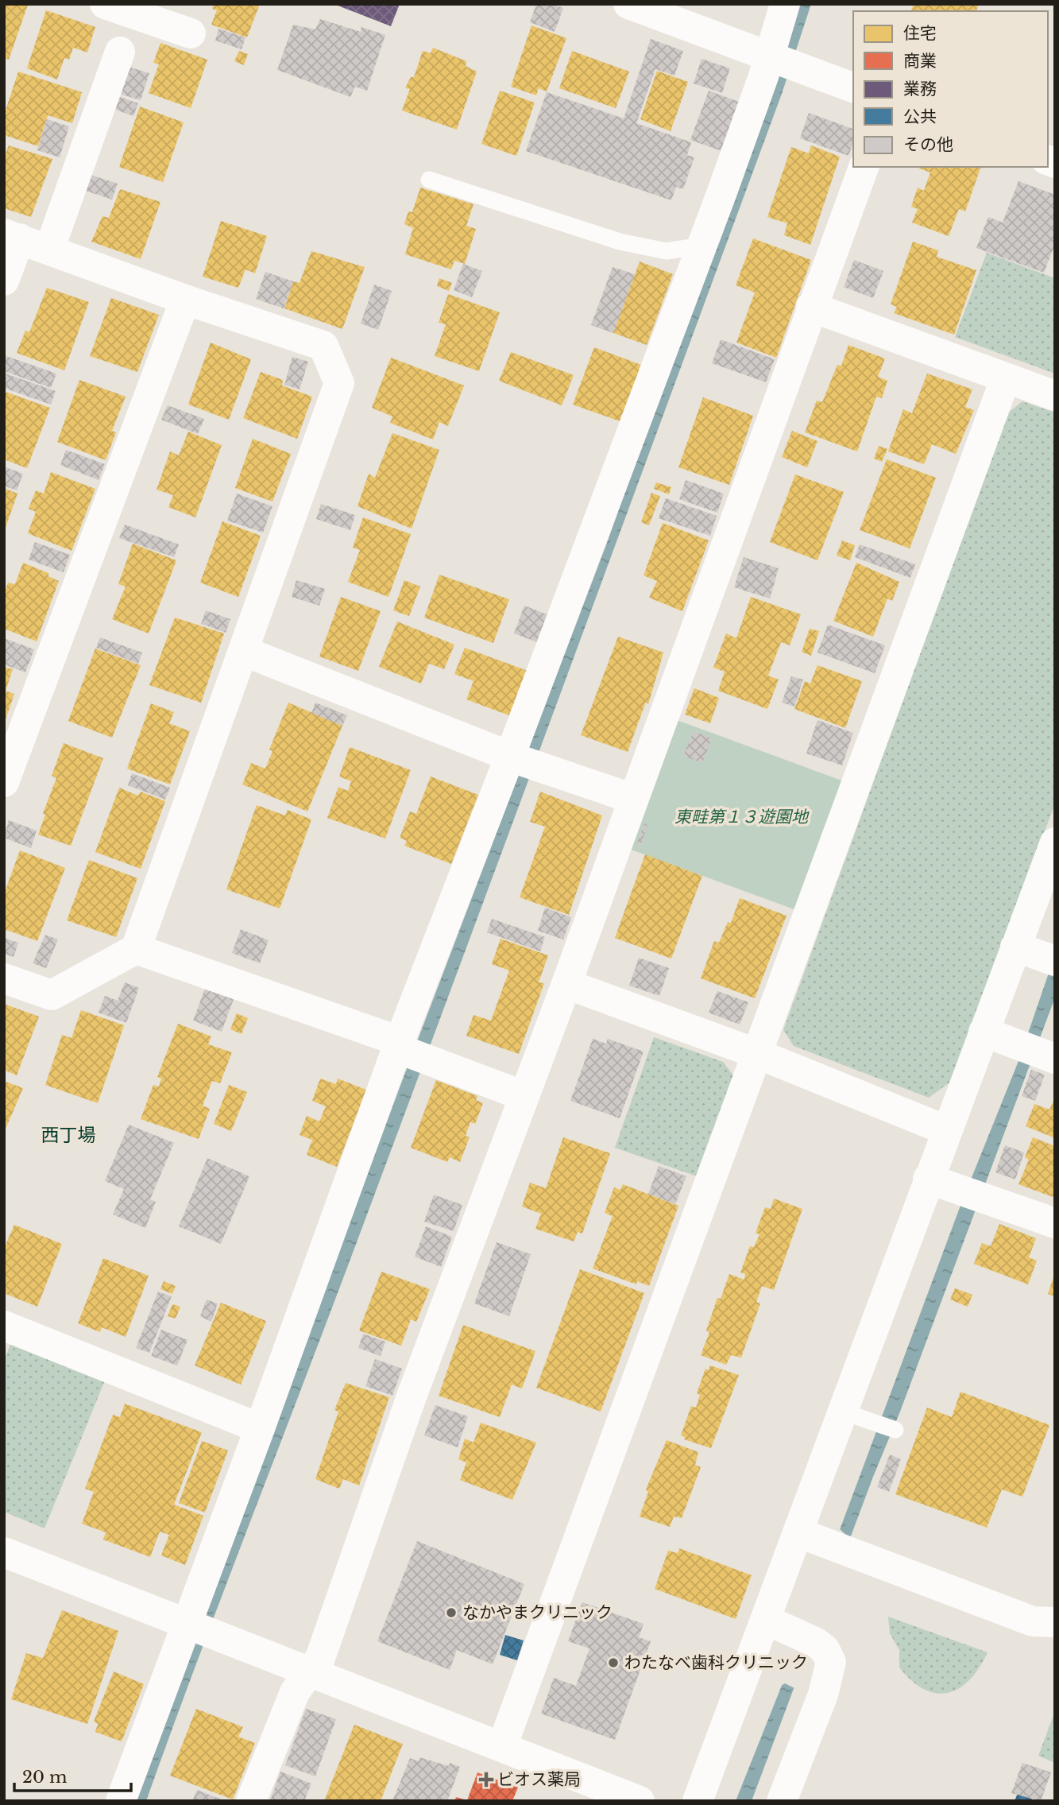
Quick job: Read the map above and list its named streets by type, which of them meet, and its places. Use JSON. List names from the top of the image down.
{
  "districts": ["西丁場"],
  "parks": ["東畦第１３遊園地"],
  "places": {
    "other": ["なかやまクリニック", "わたなべ歯科クリニック"],
    "health": ["ビオス薬局"]
  },
  "legend": [
    "住宅",
    "商業",
    "業務",
    "公共",
    "その他"
  ],
  "scale_bar": "20 m"
}
